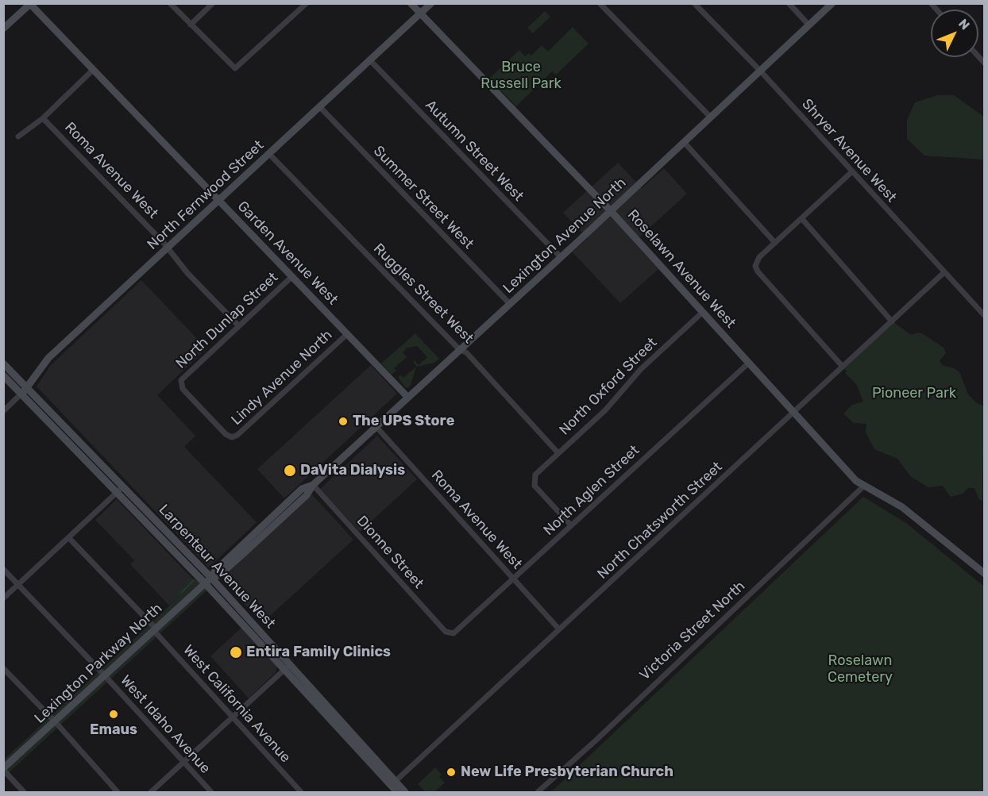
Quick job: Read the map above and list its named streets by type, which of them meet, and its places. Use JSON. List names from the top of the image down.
{
  "streets": {
    "main road": [
      "North Fernwood Street",
      "Lexington Avenue North",
      "Garden Avenue West",
      "Roselawn Avenue West",
      "Larpenteur Avenue West",
      "Lexington Parkway North"
    ],
    "street": [
      "Autumn Street West",
      "Shryer Avenue West",
      "Roma Avenue West",
      "Summer Street West",
      "Ruggles Street West",
      "North Dunlap Street",
      "Lindy Avenue North",
      "North Oxford Street",
      "North Aglen Street",
      "North Chatsworth Street",
      "Dionne Street",
      "Victoria Street North",
      "West California Avenue",
      "West Idaho Avenue"
    ]
  },
  "crossings": [
    ["Autumn Street West", "North Fernwood Street"],
    ["Autumn Street West", "Lexington Avenue North"],
    ["Shryer Avenue West", "Lexington Avenue North"],
    ["Shryer Avenue West", "North Chatsworth Street"],
    ["Roma Avenue West", "North Fernwood Street"],
    ["Roma Avenue West", "Lexington Avenue North"],
    ["Roma Avenue West", "North Dunlap Street"],
    ["Roma Avenue West", "North Aglen Street"],
    ["Roma Avenue West", "North Chatsworth Street"],
    ["North Fernwood Street", "Summer Street West"],
    ["North Fernwood Street", "Garden Avenue West"],
    ["North Fernwood Street", "Roselawn Avenue West"],
    ["North Fernwood Street", "Ruggles Street West"],
    ["North Fernwood Street", "Larpenteur Avenue West"],
    ["Summer Street West", "Lexington Avenue North"],
    ["Lexington Avenue North", "Garden Avenue West"],
    ["Lexington Avenue North", "Roselawn Avenue West"],
    ["Lexington Avenue North", "Ruggles Street West"],
    ["Lexington Avenue North", "Dionne Street"],
    ["Lexington Avenue North", "Larpenteur Avenue West"],
    ["Lexington Avenue North", "Lexington Parkway North"],
    ["Garden Avenue West", "North Dunlap Street"],
    ["Garden Avenue West", "Lindy Avenue North"],
    ["Roselawn Avenue West", "North Oxford Street"],
    ["Roselawn Avenue West", "North Aglen Street"],
    ["Roselawn Avenue West", "North Chatsworth Street"],
    ["Roselawn Avenue West", "Victoria Street North"],
    ["Ruggles Street West", "North Oxford Street"],
    ["North Dunlap Street", "Lindy Avenue North"],
    ["North Oxford Street", "North Aglen Street"],
    ["North Aglen Street", "Dionne Street"],
    ["North Chatsworth Street", "Larpenteur Avenue West"],
    ["Larpenteur Avenue West", "Lexington Parkway North"],
    ["Lexington Parkway North", "West California Avenue"],
    ["Lexington Parkway North", "West Idaho Avenue"]
  ],
  "parks": ["Bruce Russell Park", "Pioneer Park", "Roselawn Cemetery"],
  "places": [
    "The UPS Store",
    "DaVita Dialysis",
    "Entira Family Clinics",
    "Emaus",
    "New Life Presbyterian Church"
  ],
  "north": "top right"
}
